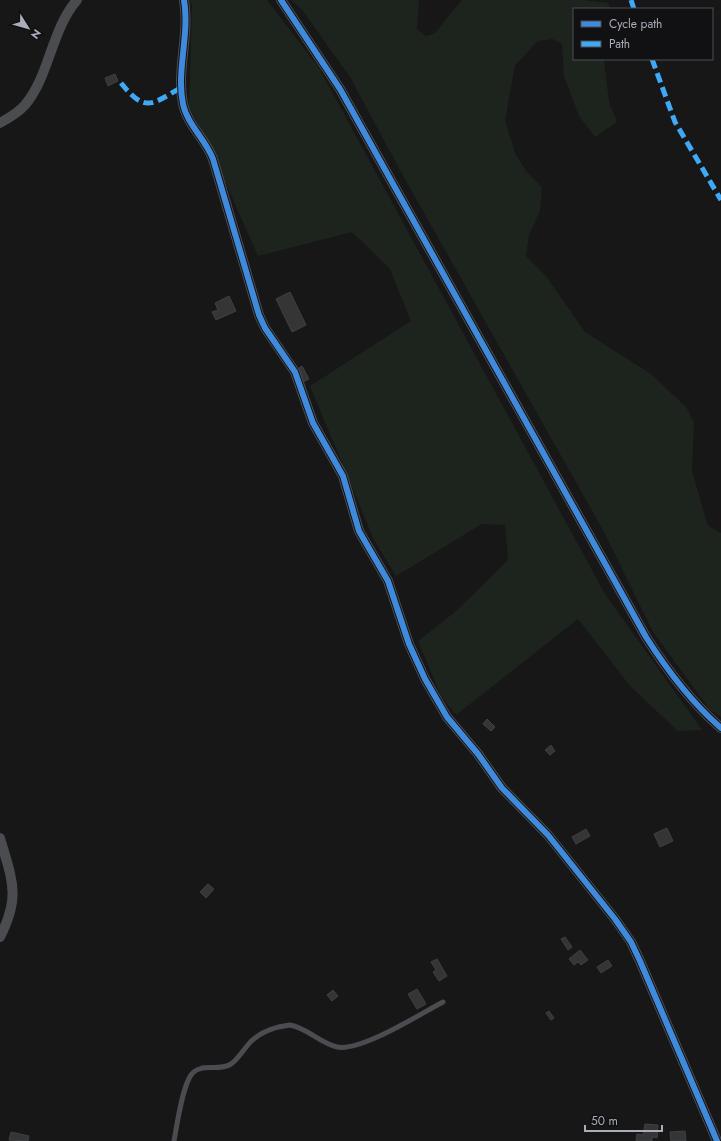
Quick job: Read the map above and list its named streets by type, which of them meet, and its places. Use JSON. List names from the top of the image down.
{
  "legend": ["Cycle path", "Path"],
  "scale_bar": "50 m",
  "north": "bottom right"
}
